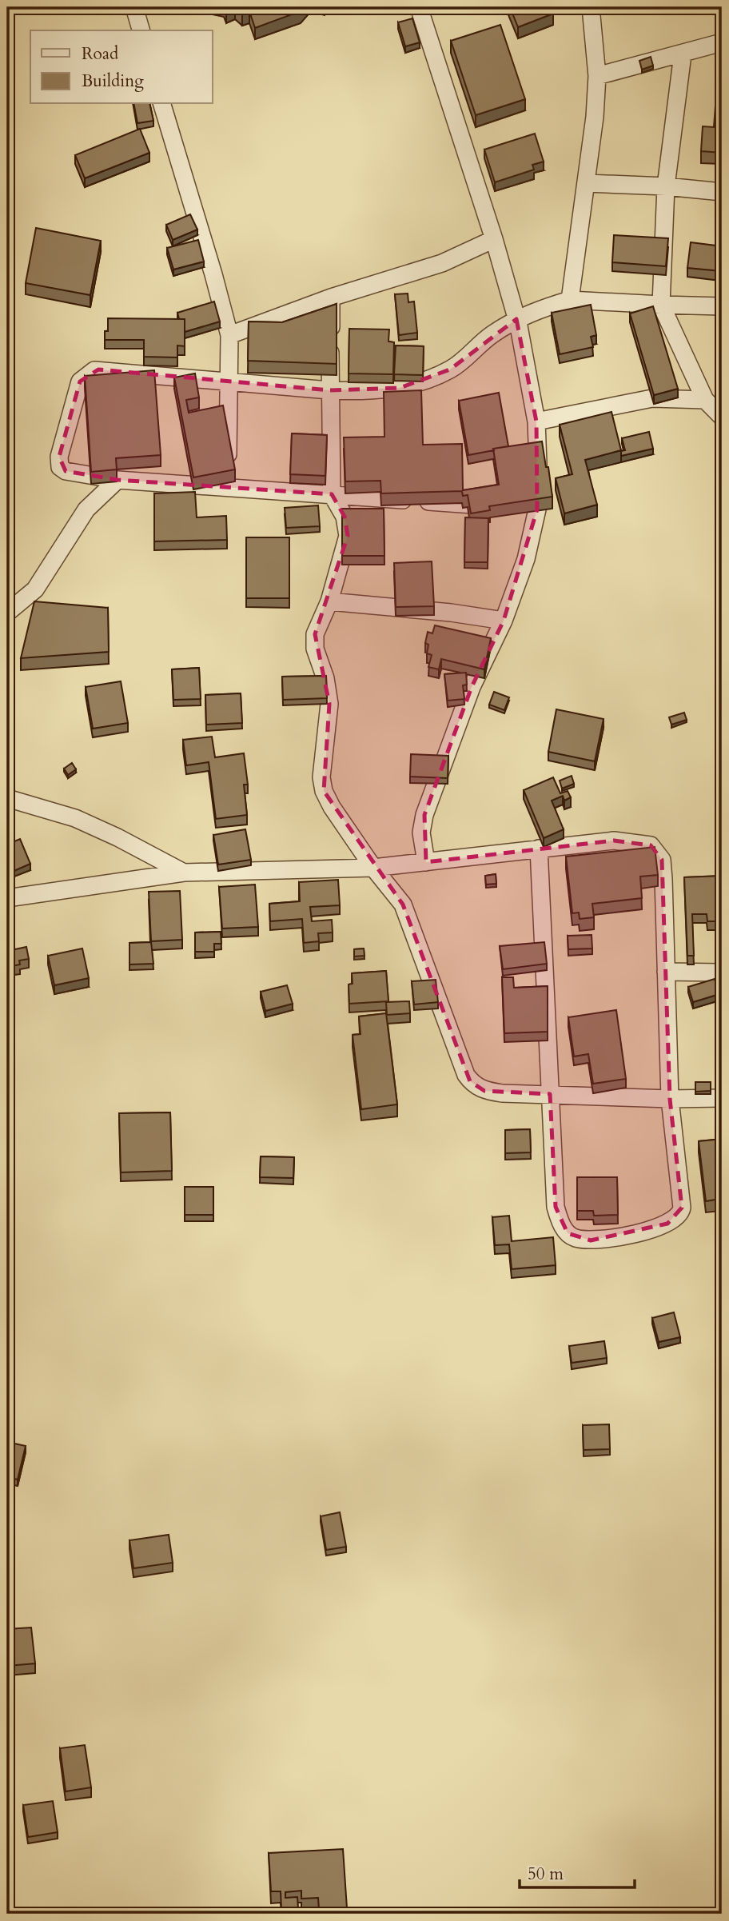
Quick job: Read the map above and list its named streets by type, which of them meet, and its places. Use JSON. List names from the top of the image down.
{
  "legend": ["Road", "Building"],
  "scale_bar": "50 m"
}
